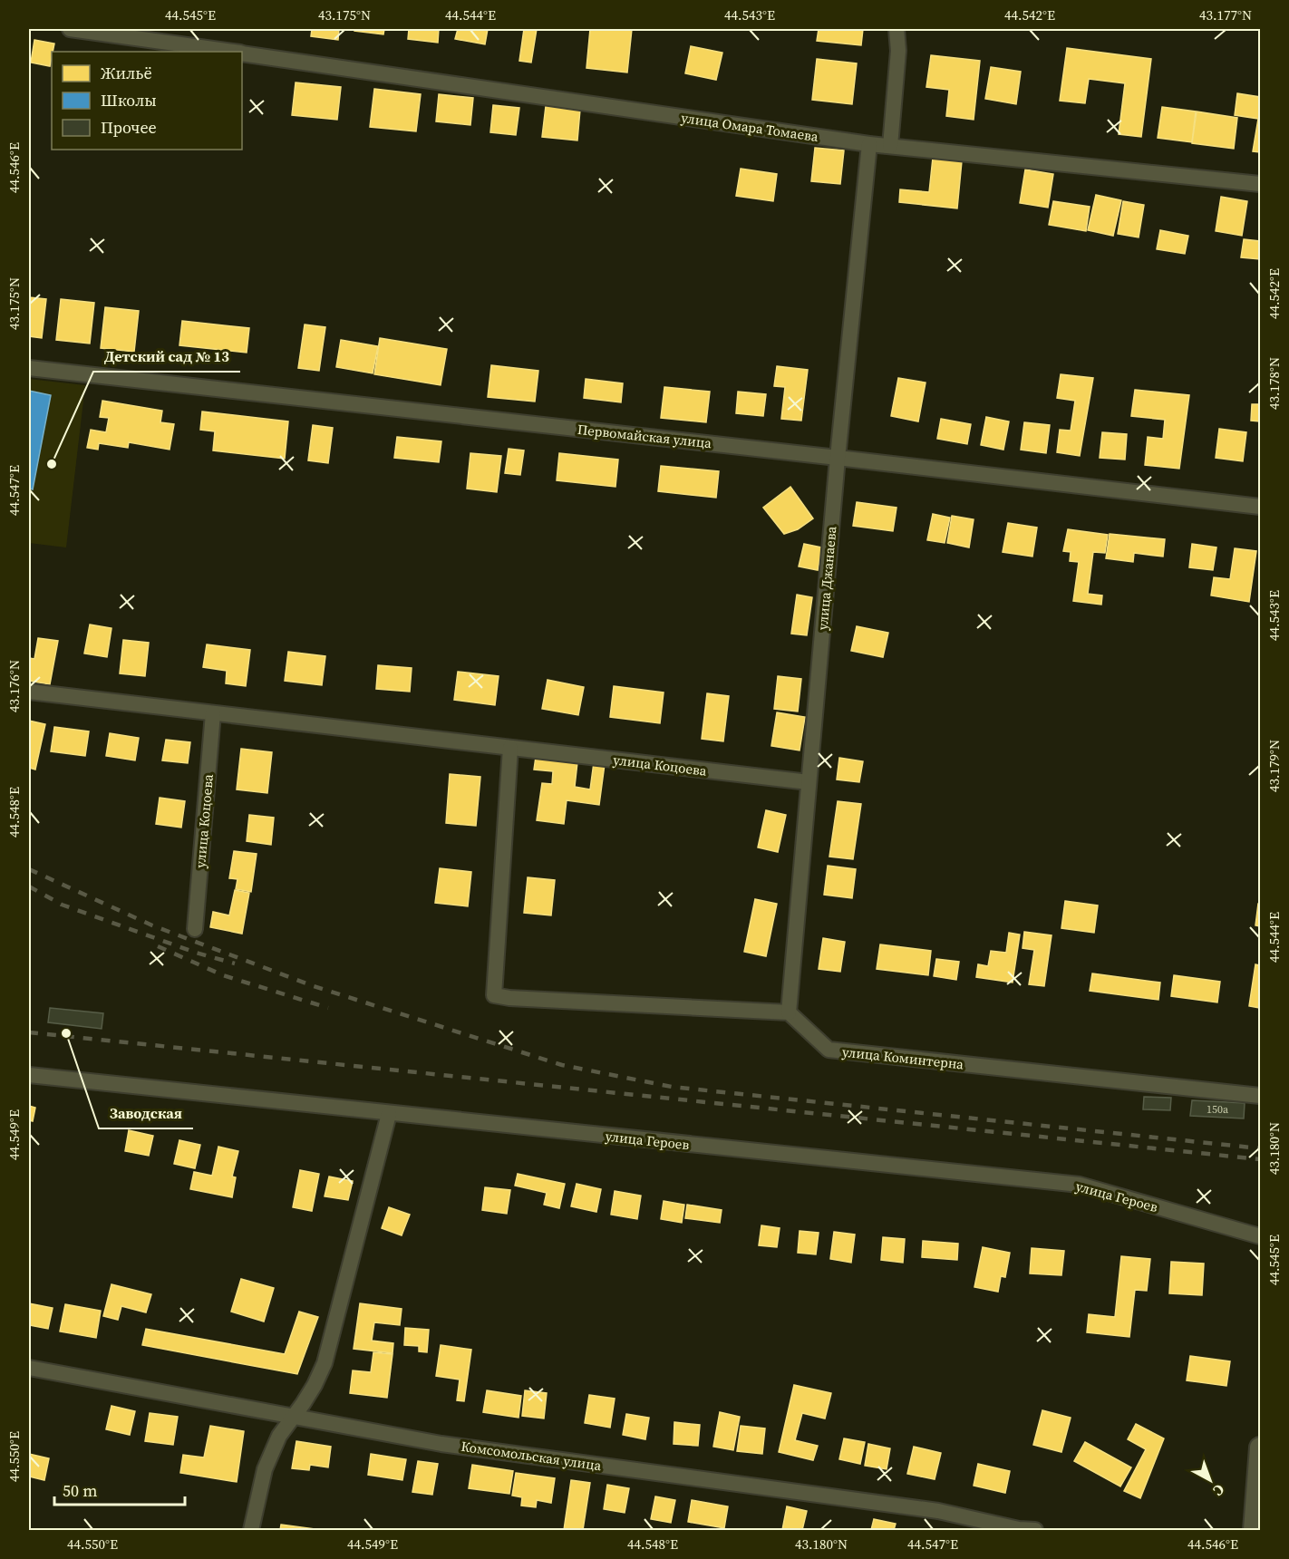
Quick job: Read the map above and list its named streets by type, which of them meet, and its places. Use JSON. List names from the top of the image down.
{
  "streets": {
    "street": [
      "улица Омара Томаева",
      "Первомайская улица",
      "улица Джанаева",
      "улица Коцоева",
      "улица Коминтерна",
      "улица Героев",
      "Комсомольская улица"
    ]
  },
  "crossings": [
    ["улица Омара Томаева", "улица Джанаева"],
    ["Первомайская улица", "улица Джанаева"],
    ["улица Джанаева", "улица Коцоева"],
    ["улица Джанаева", "улица Коминтерна"]
  ],
  "places": ["Детский сад № 13", "Заводская"],
  "house_numbers": ["150а"],
  "legend": ["Жильё", "Школы", "Прочее"],
  "scale_bar": "50 m",
  "north": "bottom right",
  "coordinates": [
    "44.545°E",
    "43.175°N",
    "44.544°E",
    "44.543°E",
    "44.542°E",
    "43.177°N",
    "44.546°E",
    "43.178°N",
    "44.547°E",
    "43.176°N",
    "43.179°N",
    "44.548°E",
    "44.549°E",
    "43.180°N",
    "44.550°E"
  ]
}
